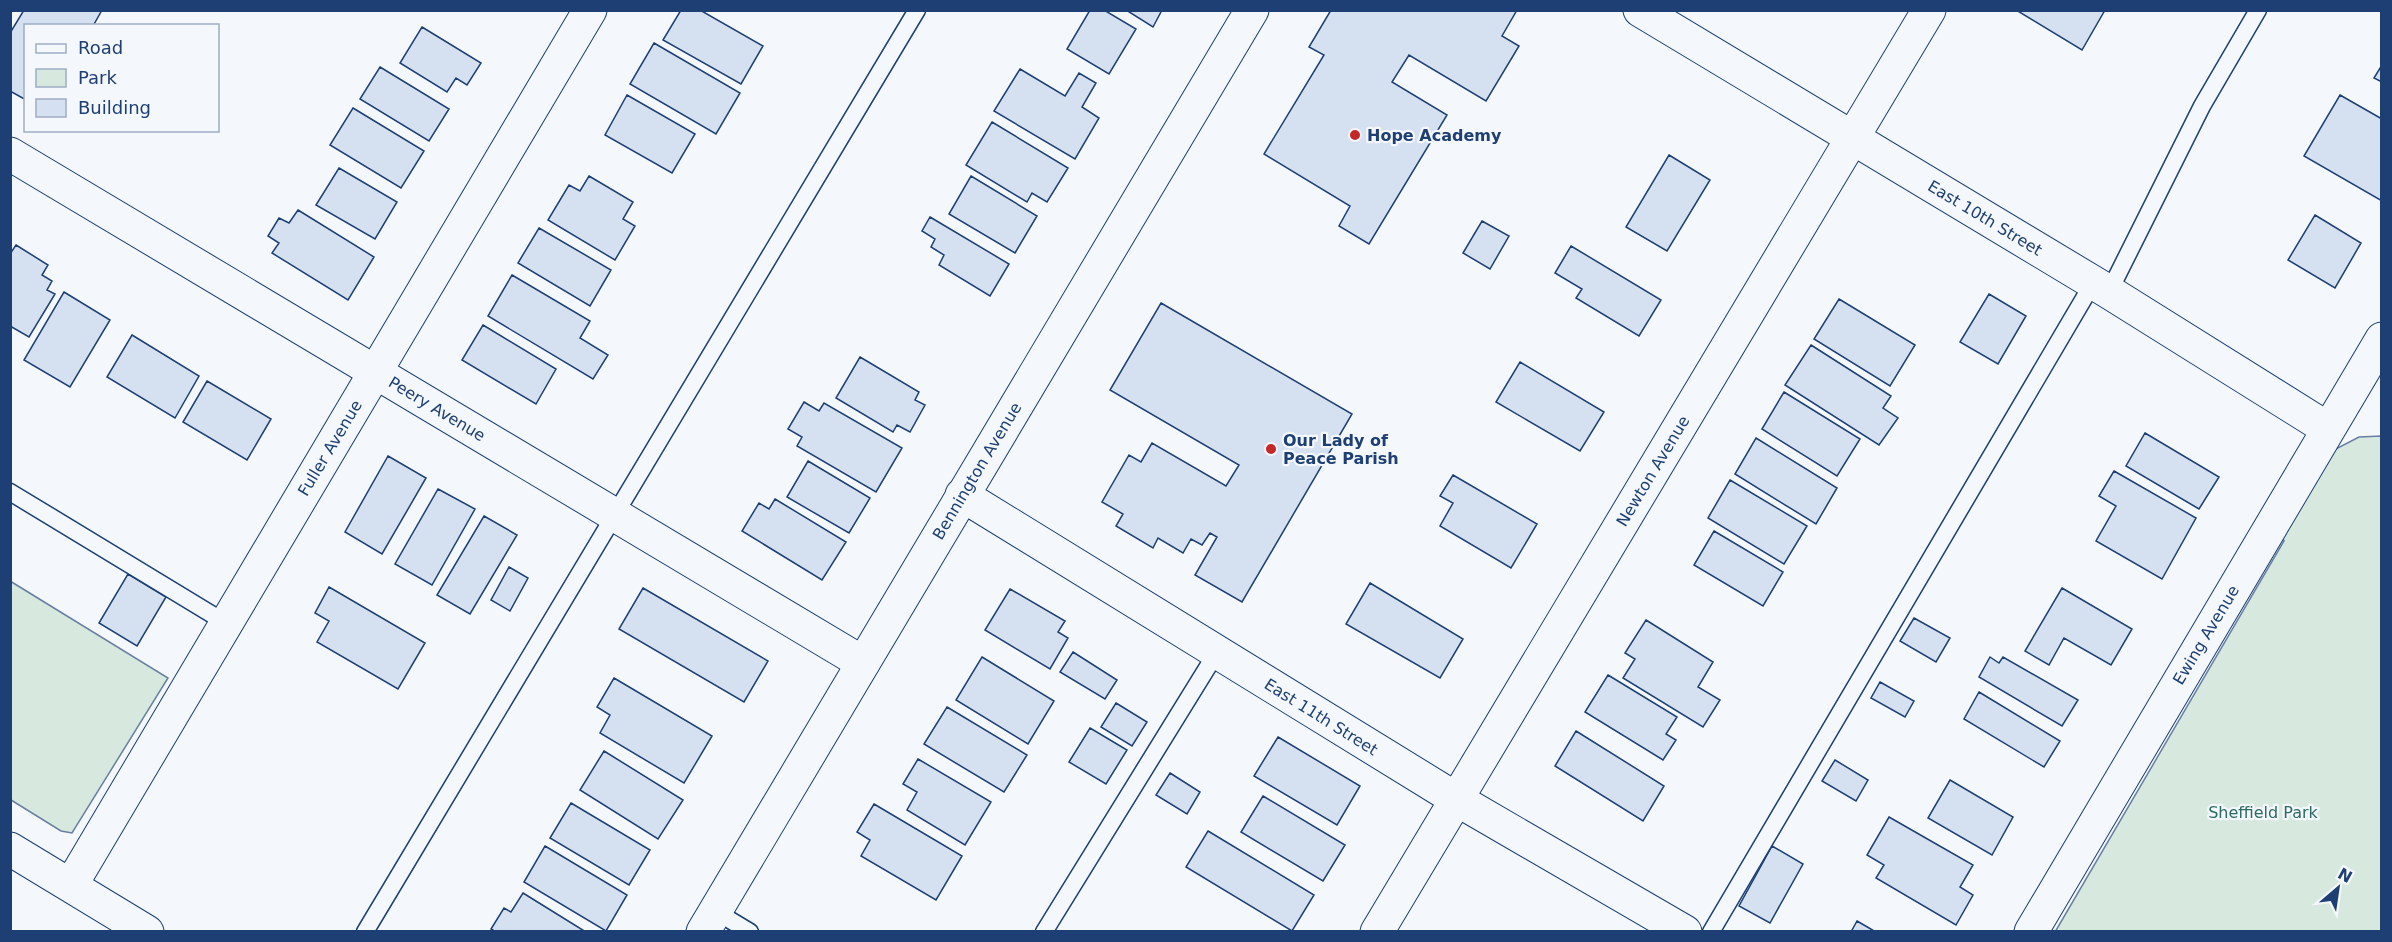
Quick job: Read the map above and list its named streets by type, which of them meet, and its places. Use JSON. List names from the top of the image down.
{
  "streets": {
    "street": [
      "East 10th Street",
      "Peery Avenue",
      "Fuller Avenue",
      "Bennington Avenue",
      "Newton Avenue",
      "Ewing Avenue",
      "East 11th Street"
    ]
  },
  "crossings": [
    ["East 10th Street", "Newton Avenue"],
    ["East 10th Street", "Ewing Avenue"],
    ["Peery Avenue", "Fuller Avenue"],
    ["Peery Avenue", "Bennington Avenue"],
    ["Bennington Avenue", "East 11th Street"],
    ["Newton Avenue", "East 11th Street"]
  ],
  "parks": ["Sheffield Park"],
  "places": ["Hope Academy", "Our Lady of Peace Parish"],
  "legend": ["Road", "Park", "Building"],
  "north": "top right"
}
